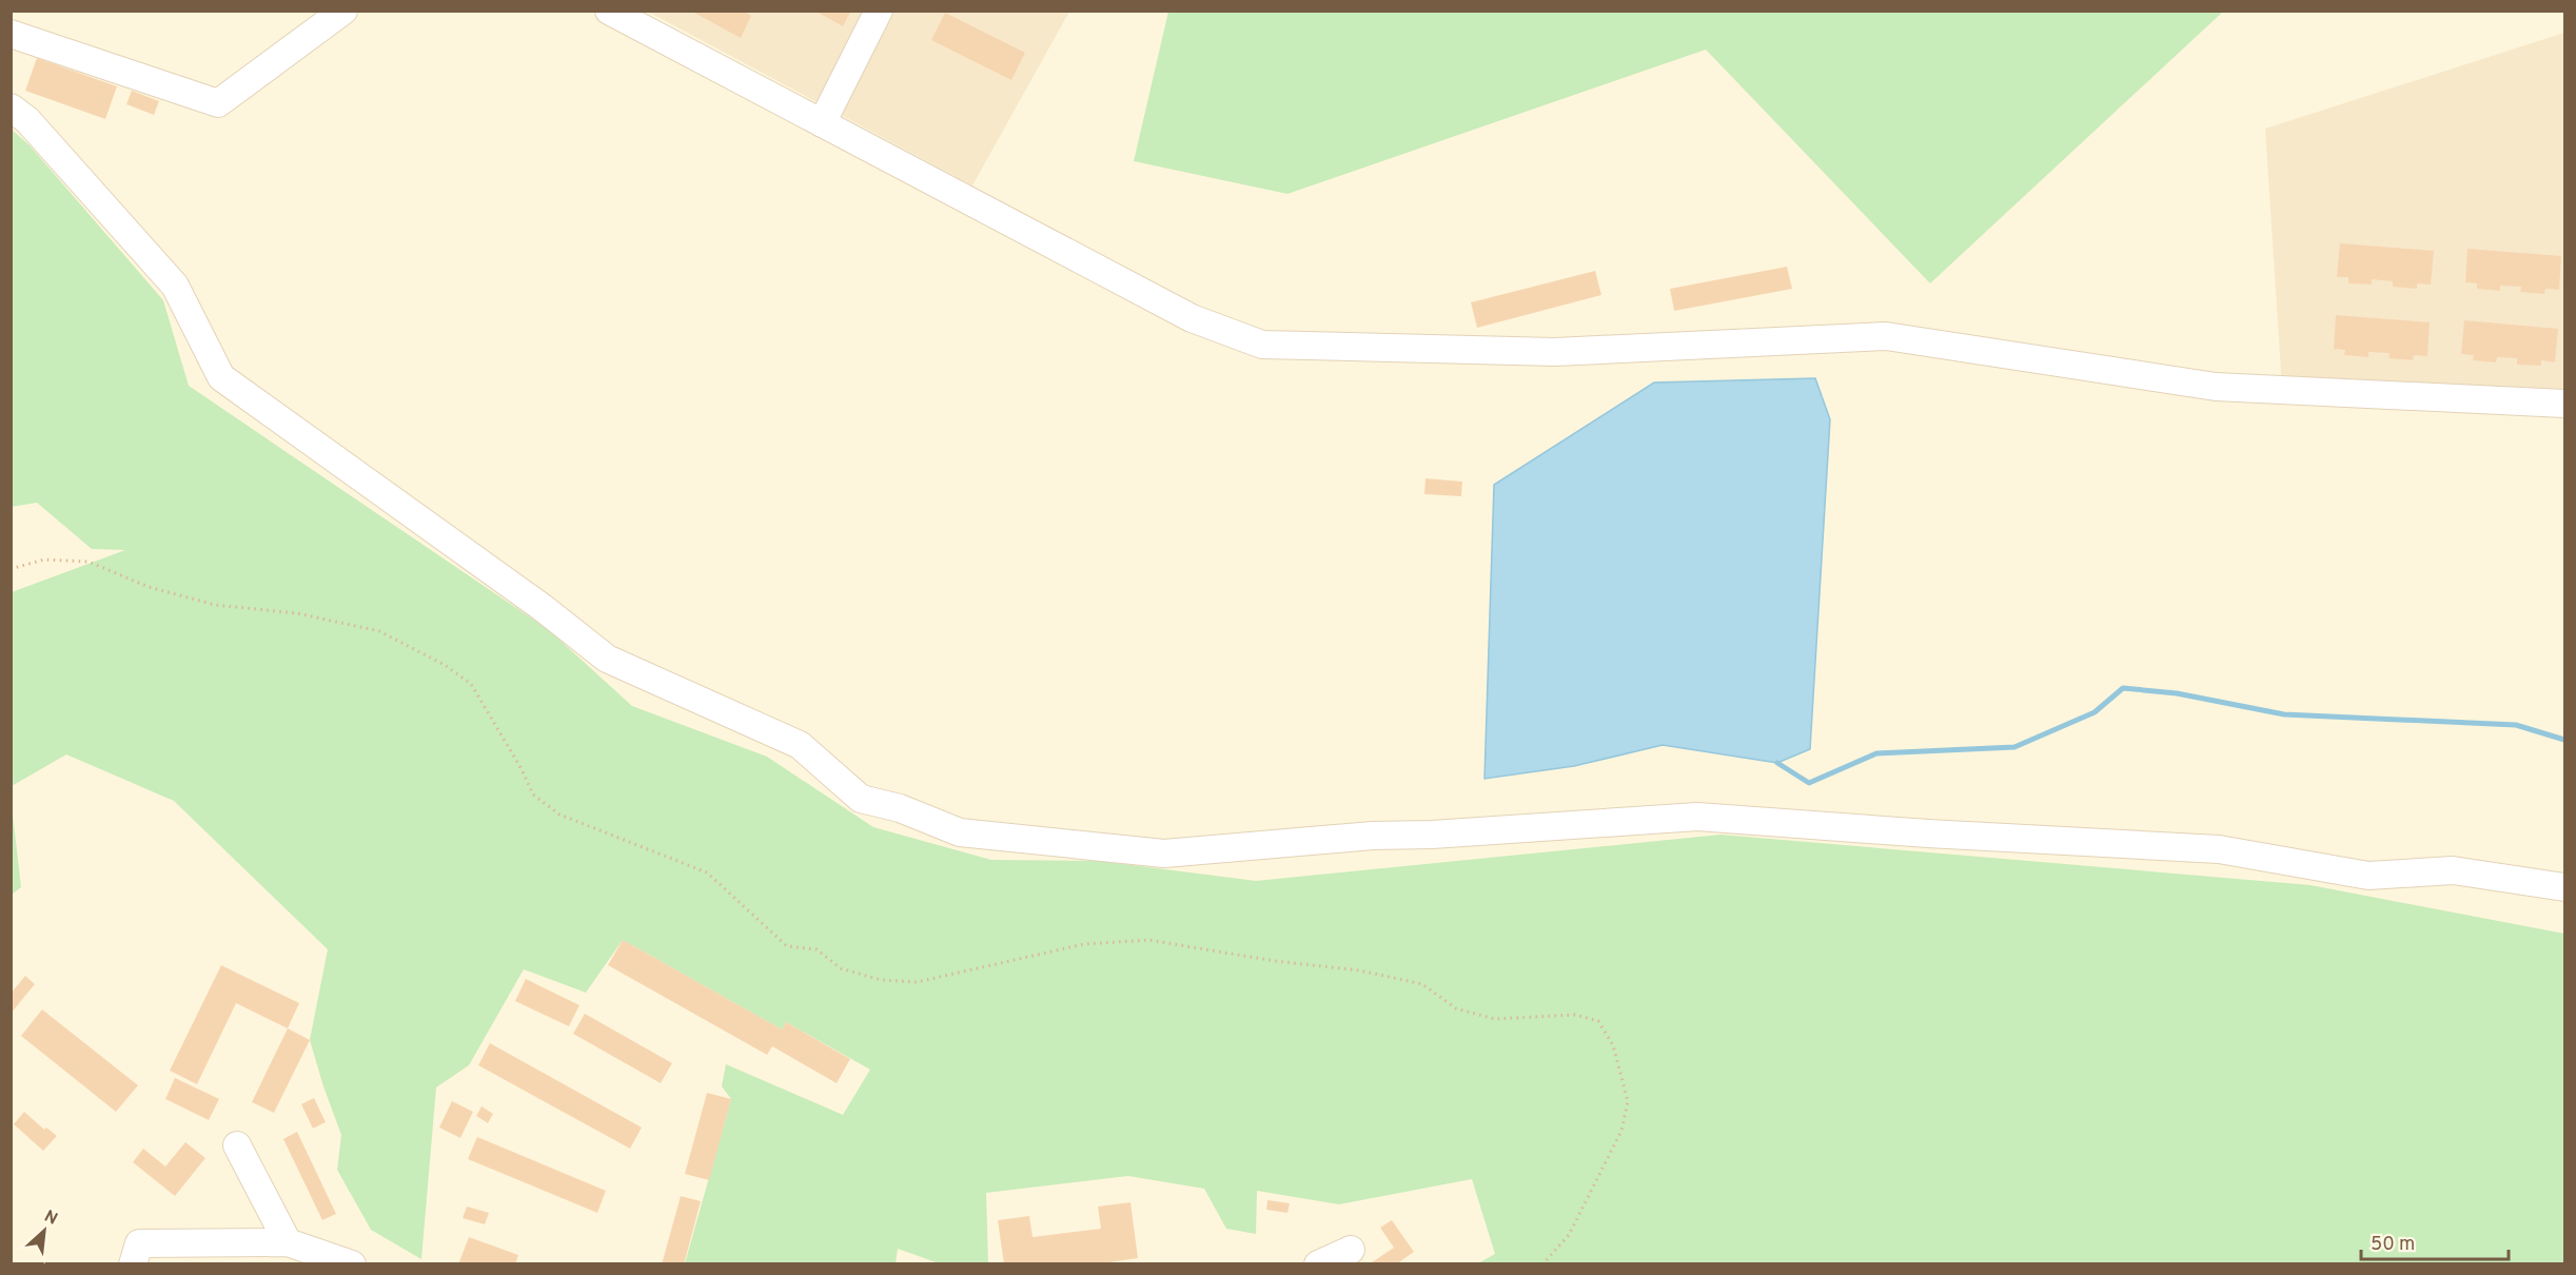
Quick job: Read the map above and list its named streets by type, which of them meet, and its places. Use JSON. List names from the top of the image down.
{
  "scale_bar": "50 m",
  "north": "top right"
}
